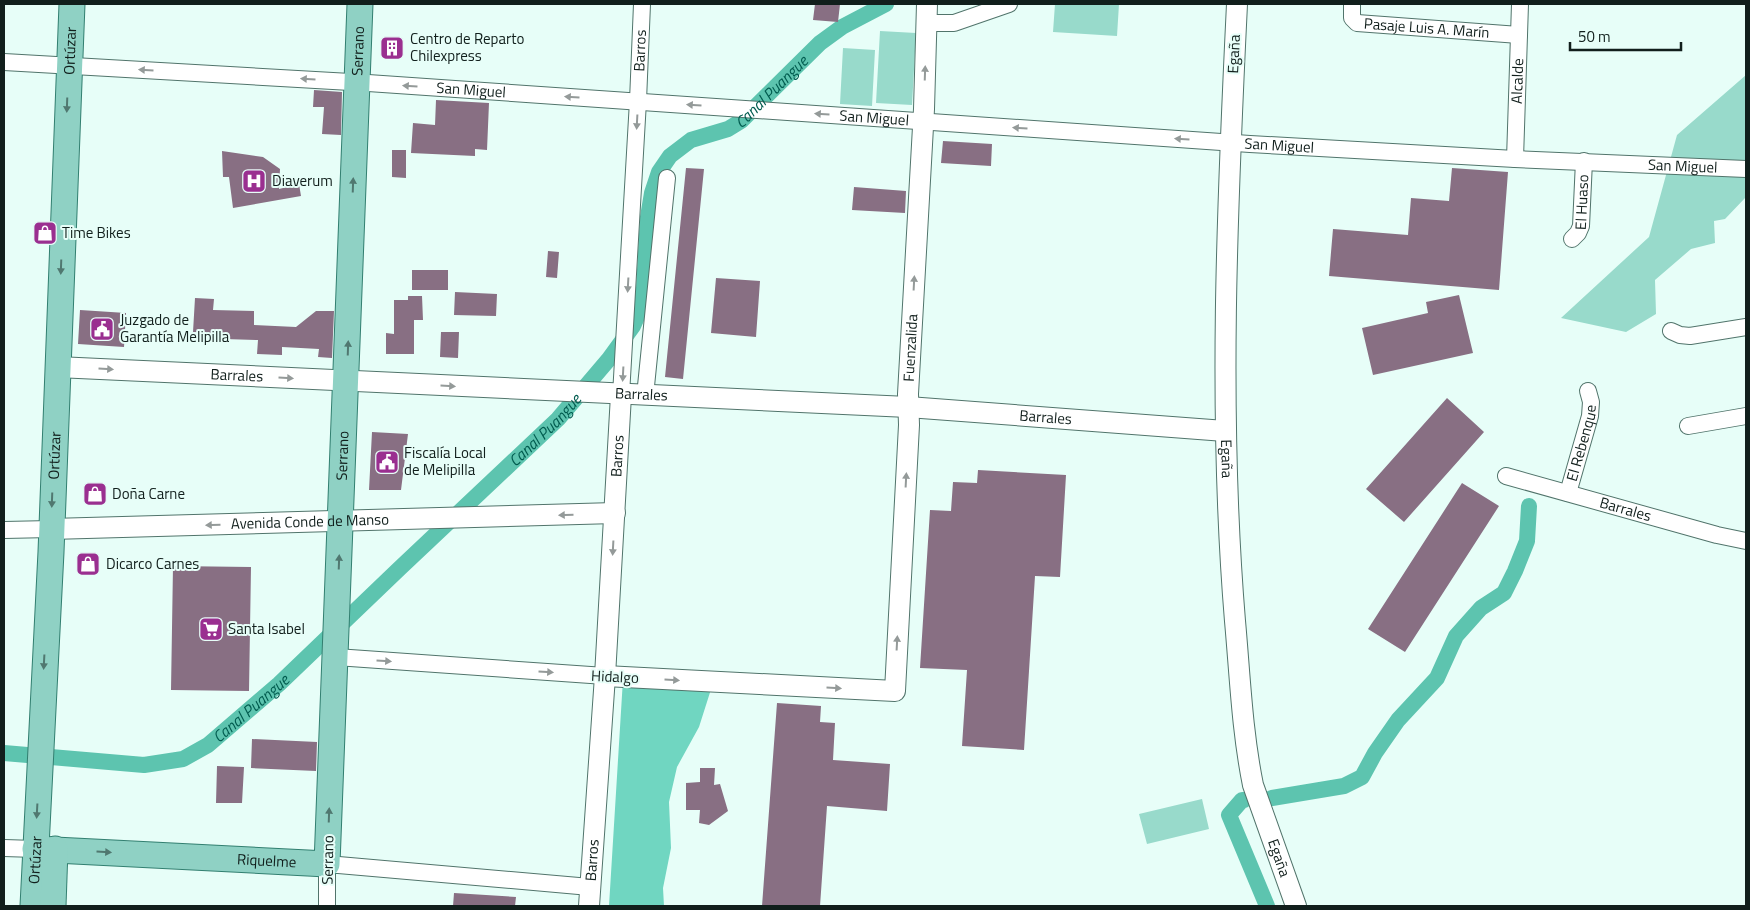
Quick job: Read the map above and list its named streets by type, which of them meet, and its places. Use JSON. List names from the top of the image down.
{
  "streets": {
    "main road": ["Ortúzar", "Serrano", "Riquelme"],
    "street": [
      "Pasaje Luis A. Marín",
      "Barros",
      "Egaña",
      "Alcalde",
      "San Miguel",
      "El Huaso",
      "Fuenzalida",
      "Barrales",
      "El Rebenque",
      "Avenida Conde de Manso",
      "Hidalgo"
    ]
  },
  "crossings": [
    ["Pasaje Luis A. Marín", "Alcalde"],
    ["Ortúzar", "San Miguel"],
    ["Ortúzar", "Barrales"],
    ["Ortúzar", "Avenida Conde de Manso"],
    ["Ortúzar", "Riquelme"],
    ["Serrano", "San Miguel"],
    ["Serrano", "Barrales"],
    ["Serrano", "Avenida Conde de Manso"],
    ["Serrano", "Hidalgo"],
    ["Serrano", "Riquelme"],
    ["Barros", "San Miguel"],
    ["Barros", "Barrales"],
    ["Barros", "Avenida Conde de Manso"],
    ["Barros", "Hidalgo"],
    ["Barros", "Riquelme"],
    ["Egaña", "San Miguel"],
    ["Egaña", "Barrales"],
    ["Alcalde", "San Miguel"],
    ["San Miguel", "El Huaso"],
    ["San Miguel", "Fuenzalida"],
    ["Fuenzalida", "Barrales"],
    ["Fuenzalida", "Hidalgo"],
    ["Barrales", "El Rebenque"]
  ],
  "one_way": [
    "Ortúzar",
    "Serrano",
    "San Miguel",
    "Fuenzalida",
    "Barrales",
    "Avenida Conde de Manso",
    "Hidalgo",
    "Riquelme"
  ],
  "water": ["Canal Puangue"],
  "places": {
    "building": ["Centro de Reparto Chilexpress"],
    "hospital": ["Diaverum"],
    "shop": ["Time Bikes", "Doña Carne", "Dicarco Carnes"],
    "public building": ["Juzgado de Garantía Melipilla", "Fiscalía Local de Melipilla"],
    "supermarket": ["Santa Isabel"]
  },
  "scale_bar": "50 m"
}
